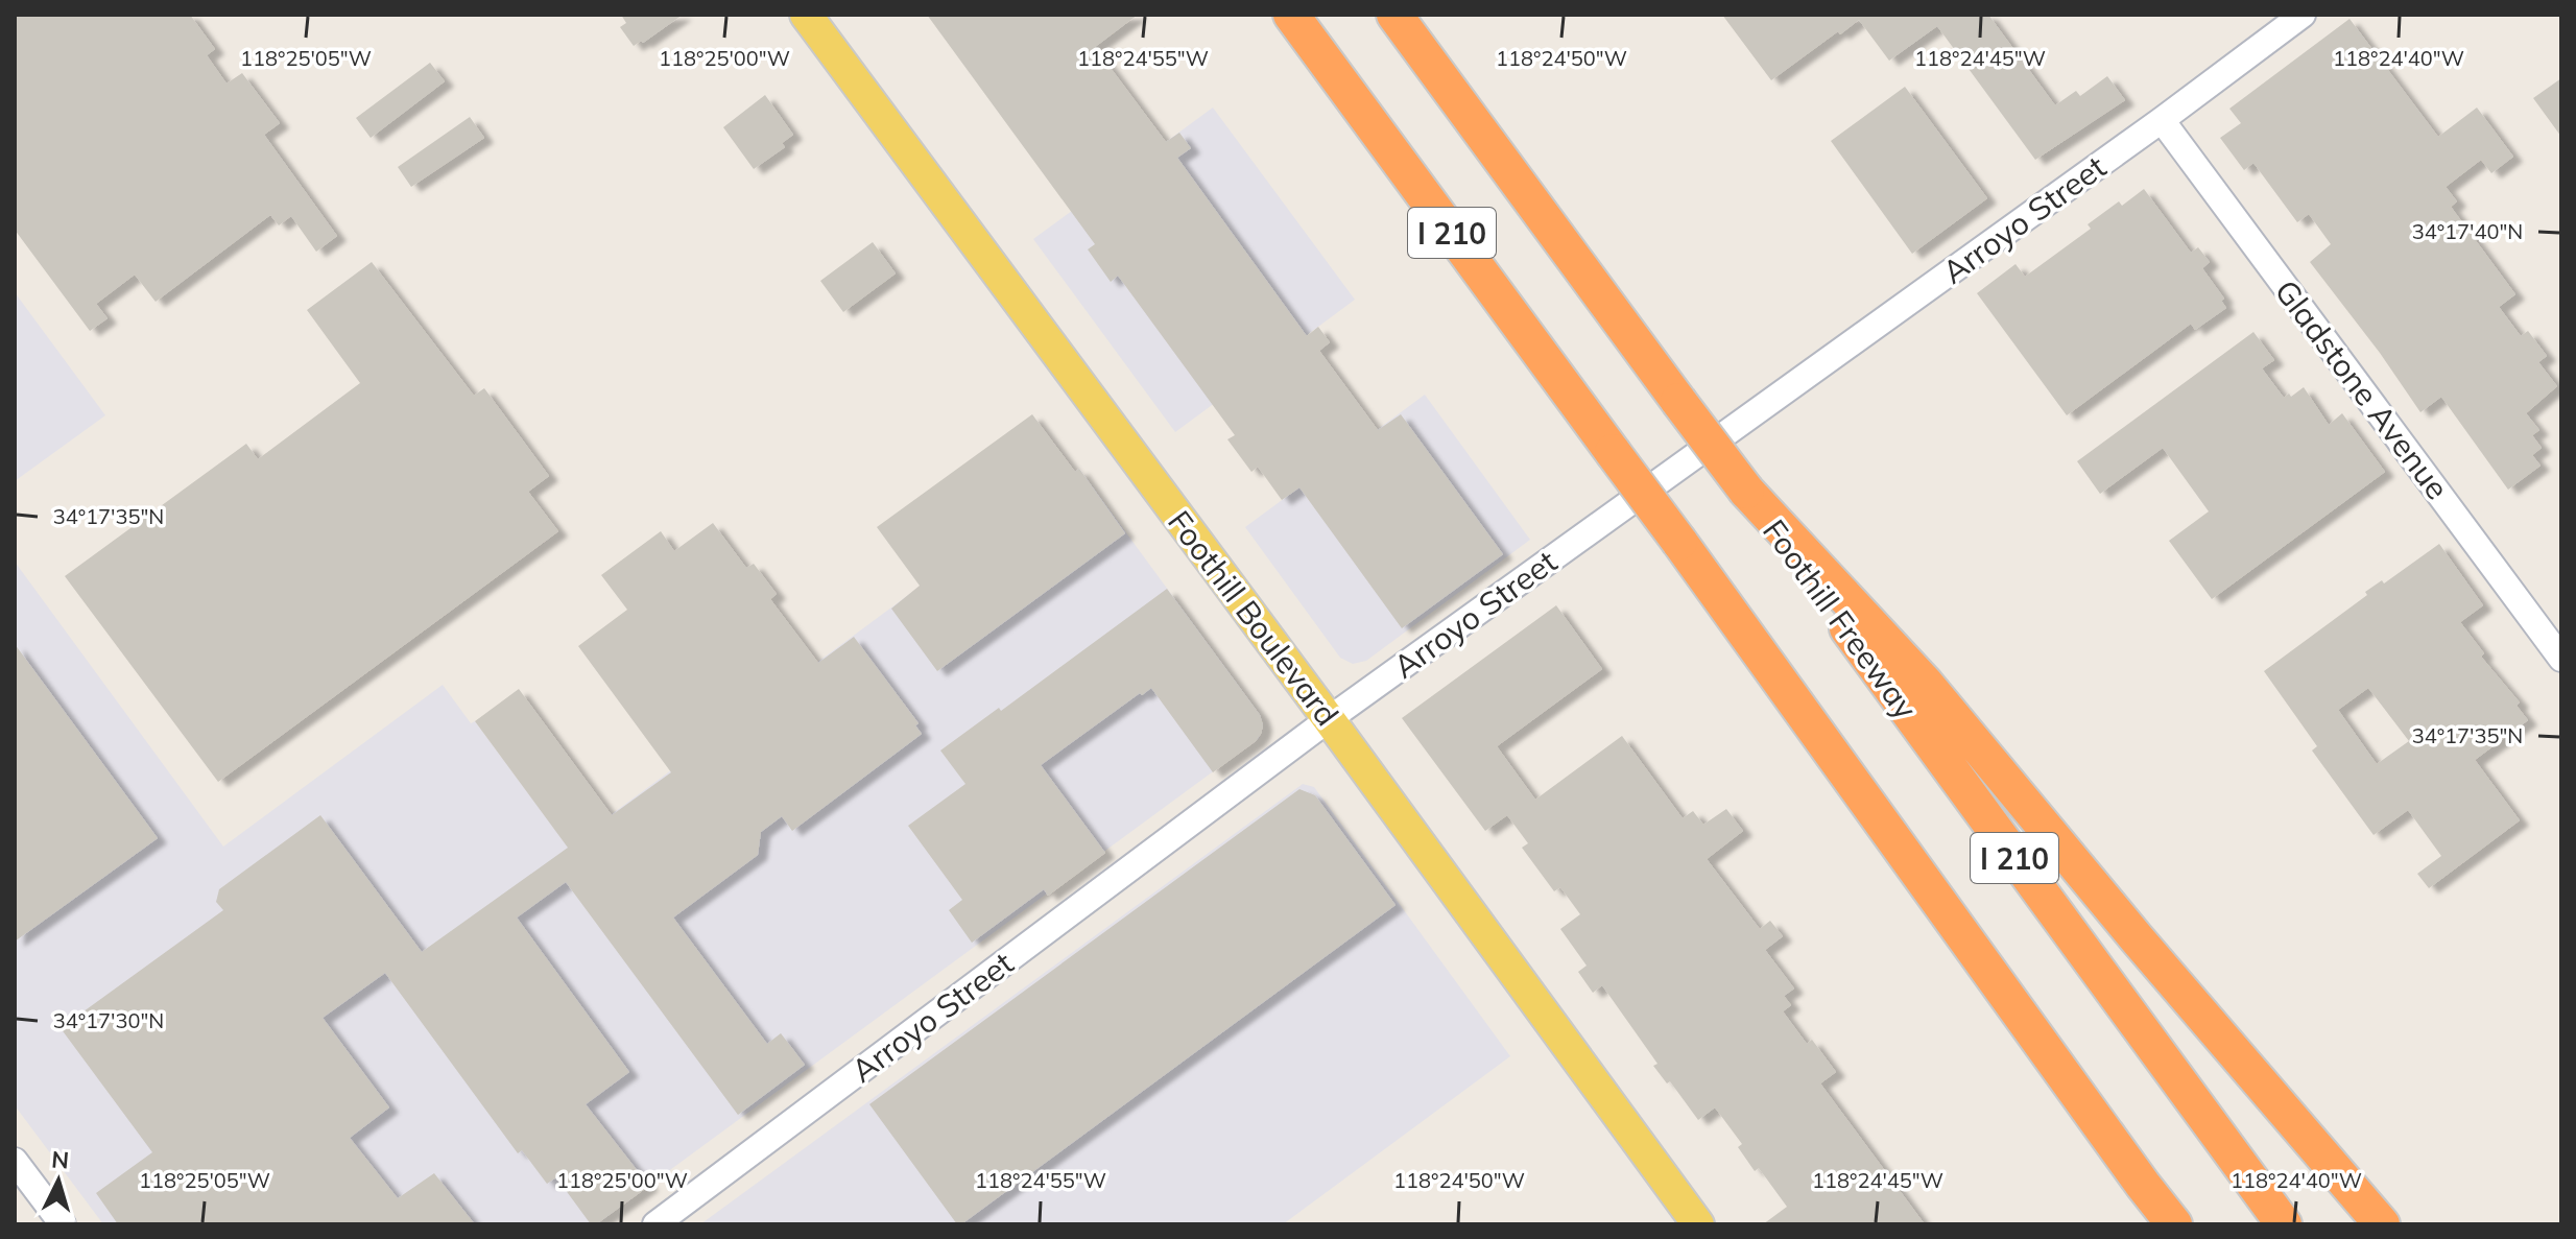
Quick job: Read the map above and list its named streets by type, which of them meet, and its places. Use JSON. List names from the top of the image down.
{
  "streets": {
    "highway": ["I 210", "Foothill Freeway"],
    "main road": ["Foothill Boulevard"],
    "street": ["Arroyo Street", "Gladstone Avenue"]
  },
  "crossings": [
    ["Arroyo Street", "Gladstone Avenue"],
    ["Arroyo Street", "Foothill Boulevard"]
  ],
  "north": "top",
  "coordinates": [
    "118°25'05\"W",
    "118°25'00\"W",
    "118°24'55\"W",
    "118°24'50\"W",
    "118°24'45\"W",
    "118°24'40\"W",
    "34°17'40\"N",
    "34°17'35\"N",
    "34°17'30\"N"
  ]
}
